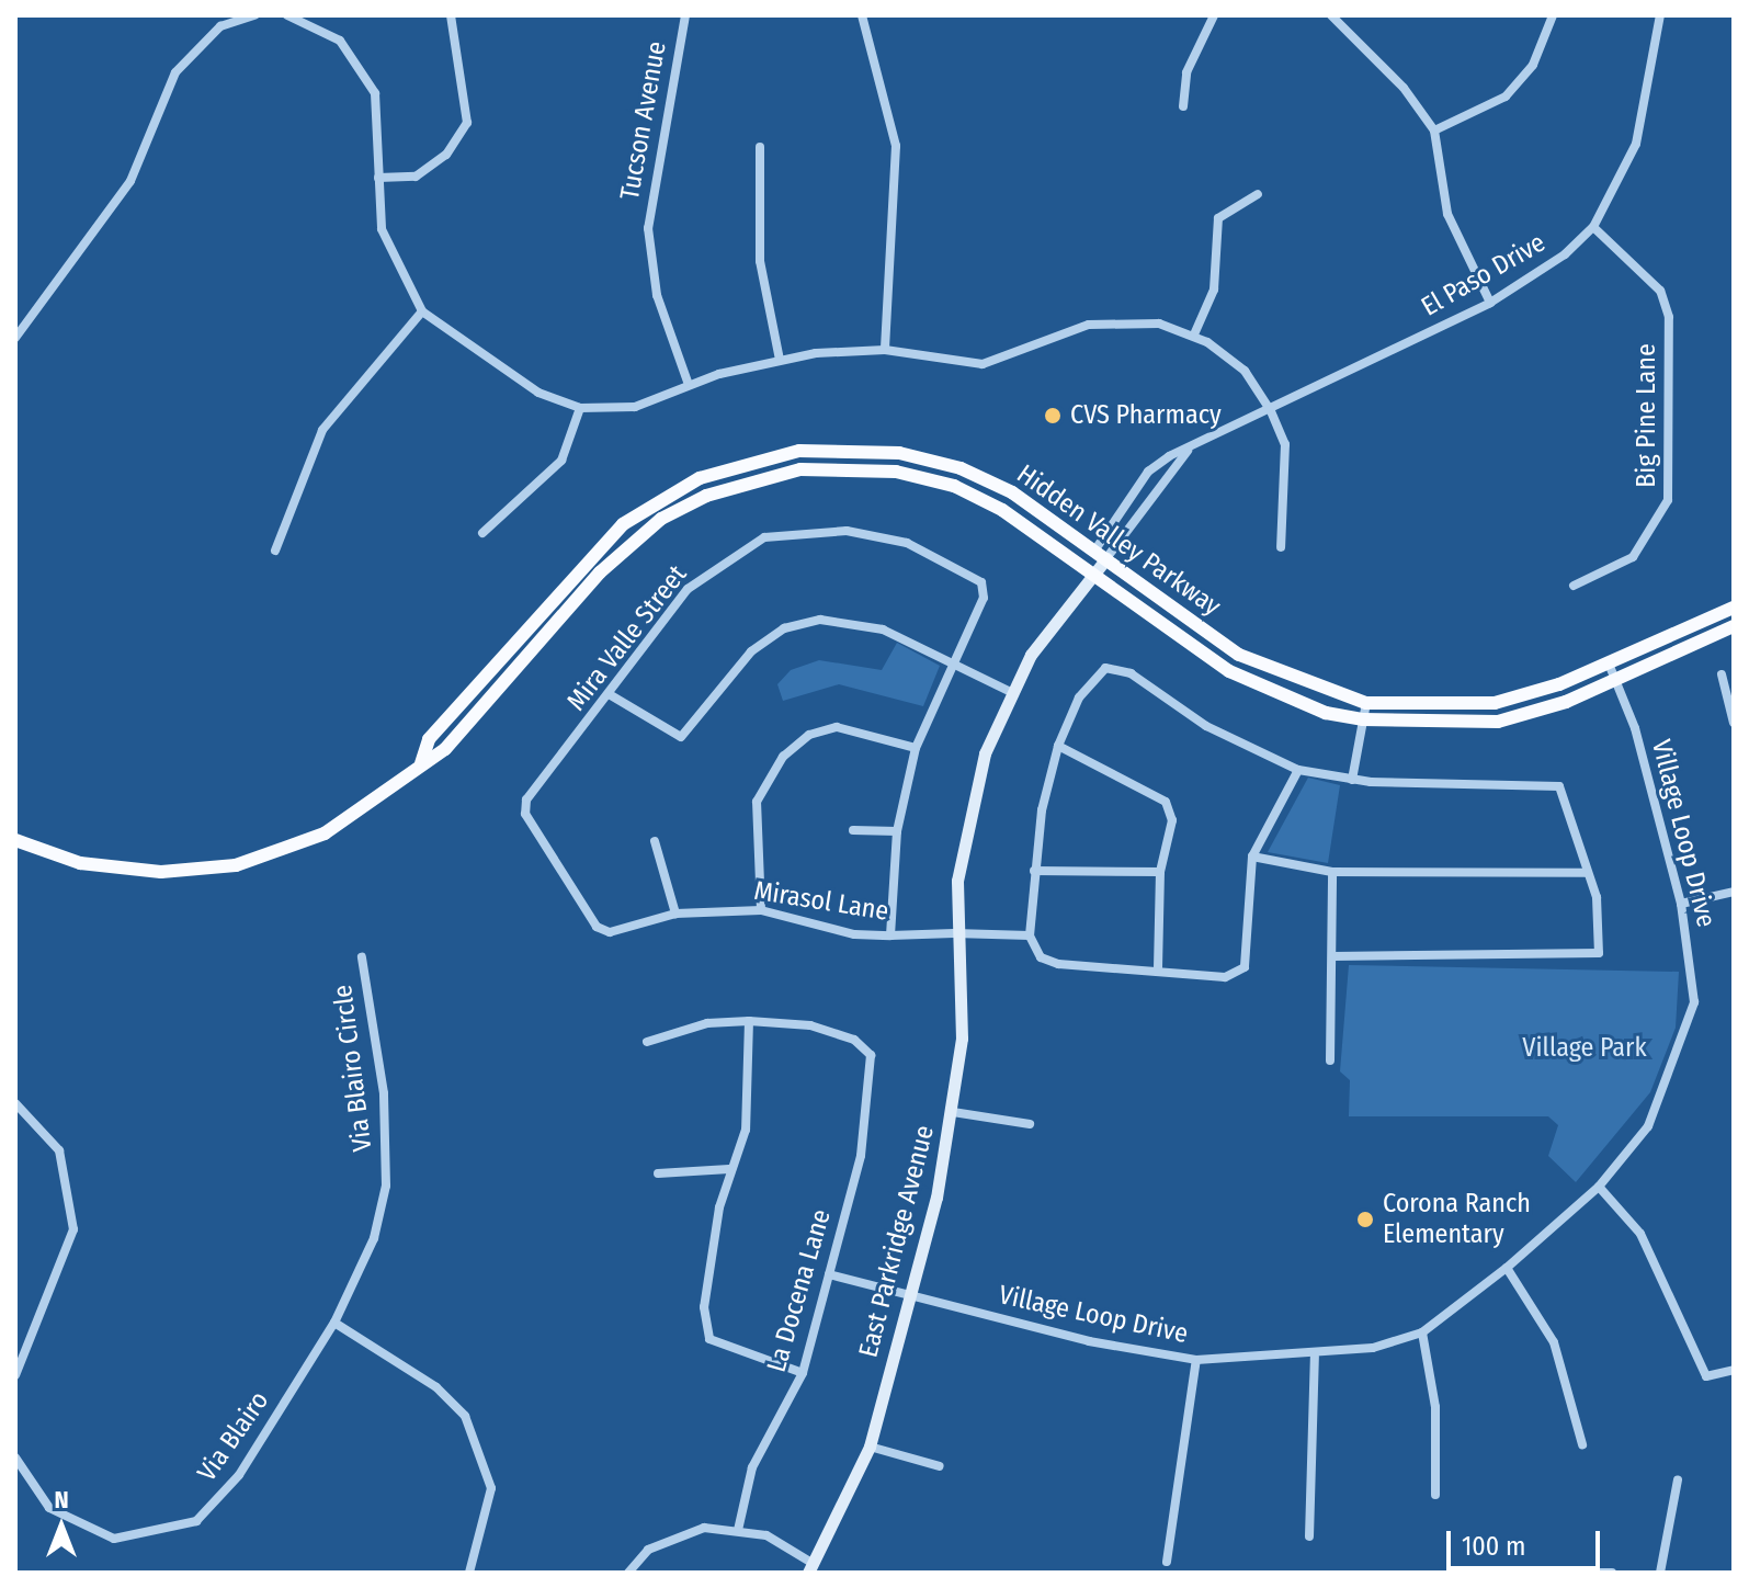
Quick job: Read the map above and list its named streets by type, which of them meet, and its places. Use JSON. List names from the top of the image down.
{
  "streets": {
    "main road": ["Hidden Valley Parkway", "East Parkridge Avenue"],
    "street": [
      "Tucson Avenue",
      "El Paso Drive",
      "Big Pine Lane",
      "Mira Valle Street",
      "Village Loop Drive",
      "Mirasol Lane",
      "Via Blairo Circle",
      "La Docena Lane",
      "Via Blairo"
    ]
  },
  "crossings": [
    ["El Paso Drive", "Big Pine Lane"],
    ["El Paso Drive", "Hidden Valley Parkway"],
    ["El Paso Drive", "East Parkridge Avenue"],
    ["Hidden Valley Parkway", "Village Loop Drive"],
    ["Hidden Valley Parkway", "East Parkridge Avenue"],
    ["Mira Valle Street", "Mirasol Lane"],
    ["Village Loop Drive", "East Parkridge Avenue"],
    ["Village Loop Drive", "La Docena Lane"],
    ["Mirasol Lane", "East Parkridge Avenue"],
    ["Via Blairo Circle", "Via Blairo"]
  ],
  "parks": ["Village Park"],
  "places": ["CVS Pharmacy", "Corona Ranch Elementary"],
  "scale_bar": "100 m",
  "north": "top"
}
